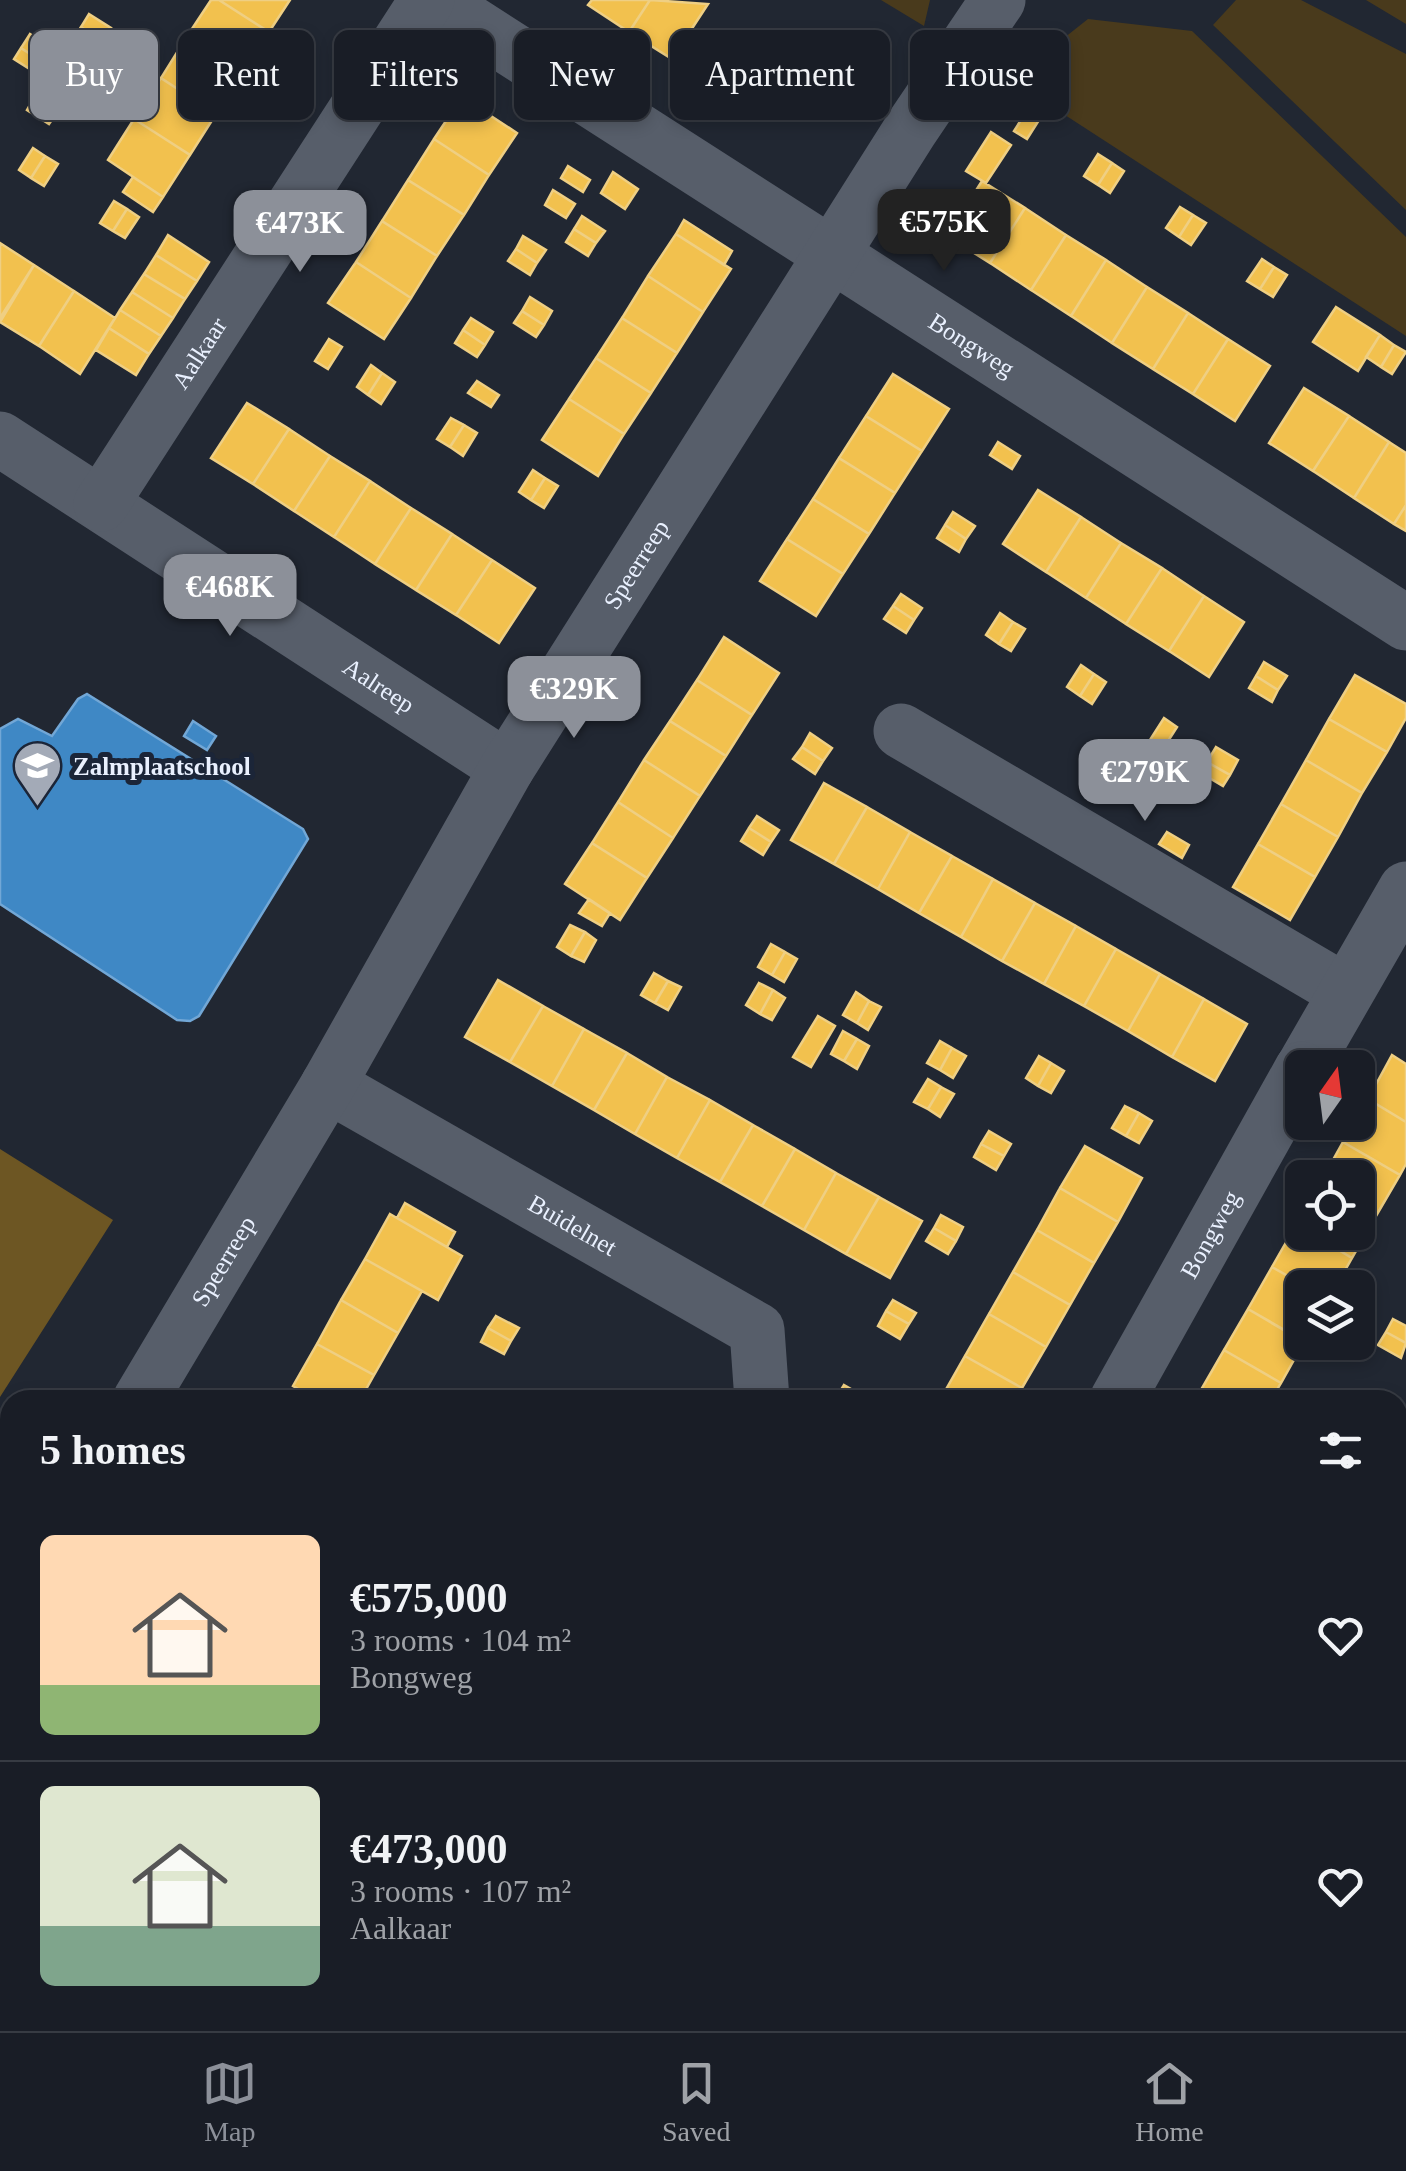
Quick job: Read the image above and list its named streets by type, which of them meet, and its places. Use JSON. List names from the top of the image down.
{
  "streets": {
    "street": [
      "Bongweg",
      "Aalkaar",
      "Speerreep",
      "Aalreep",
      "Buidelnet"
    ]
  },
  "crossings": [
    ["Bongweg", "Speerreep"],
    ["Aalkaar", "Aalreep"],
    ["Speerreep", "Aalreep"],
    ["Speerreep", "Buidelnet"]
  ],
  "places": {
    "school or university": ["Zalmplaatschool"]
  },
  "north": "top",
  "page": {
    "chip": [
      "Buy",
      "Rent",
      "Filters",
      "New",
      "Apartment",
      "House"
    ],
    "price": [
      "€575K",
      "€473K",
      "€468K",
      "€329K",
      "€279K"
    ],
    "heading": "5 homes",
    "list": [
      {
        "name": "€575,000",
        "note": "3 rooms · 104 m² · Bongweg"
      },
      {
        "name": "€473,000",
        "note": "3 rooms · 107 m² · Aalkaar"
      }
    ],
    "tabs": ["Map", "Saved", "Home"]
  }
}
